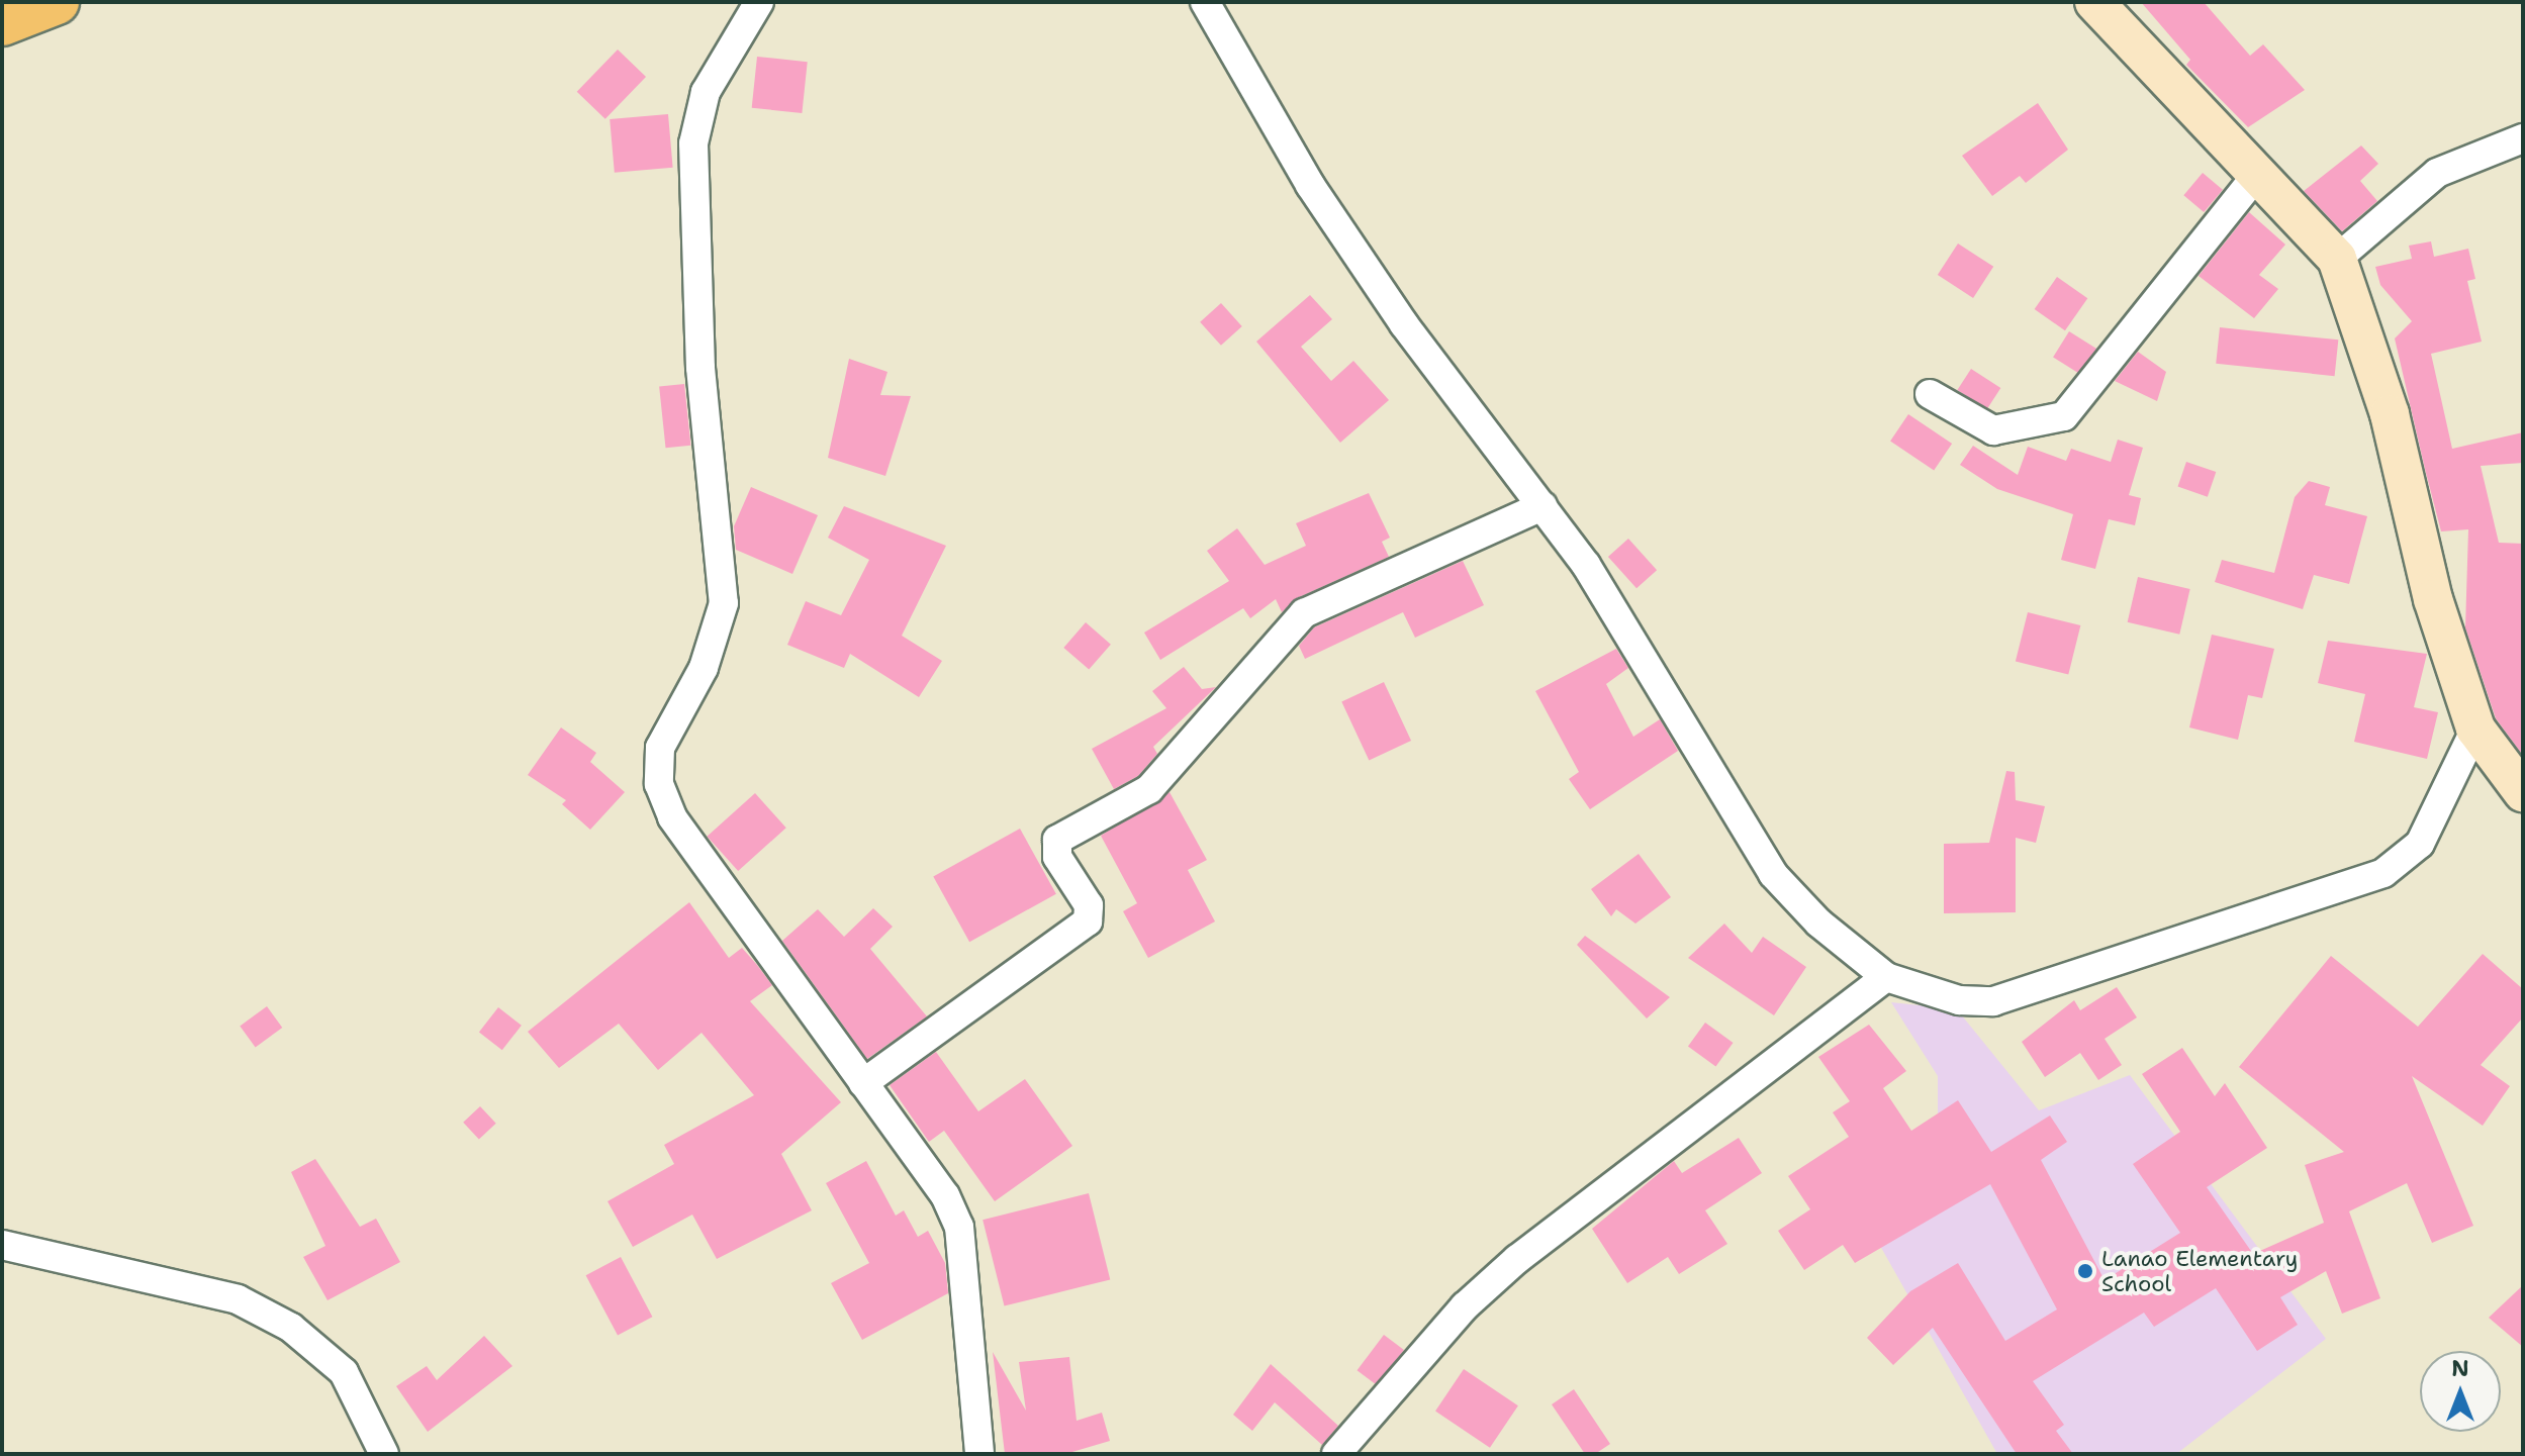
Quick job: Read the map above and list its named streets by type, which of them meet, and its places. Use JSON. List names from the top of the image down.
{
  "places": ["Lanao Elementary School"],
  "north": "top"
}
